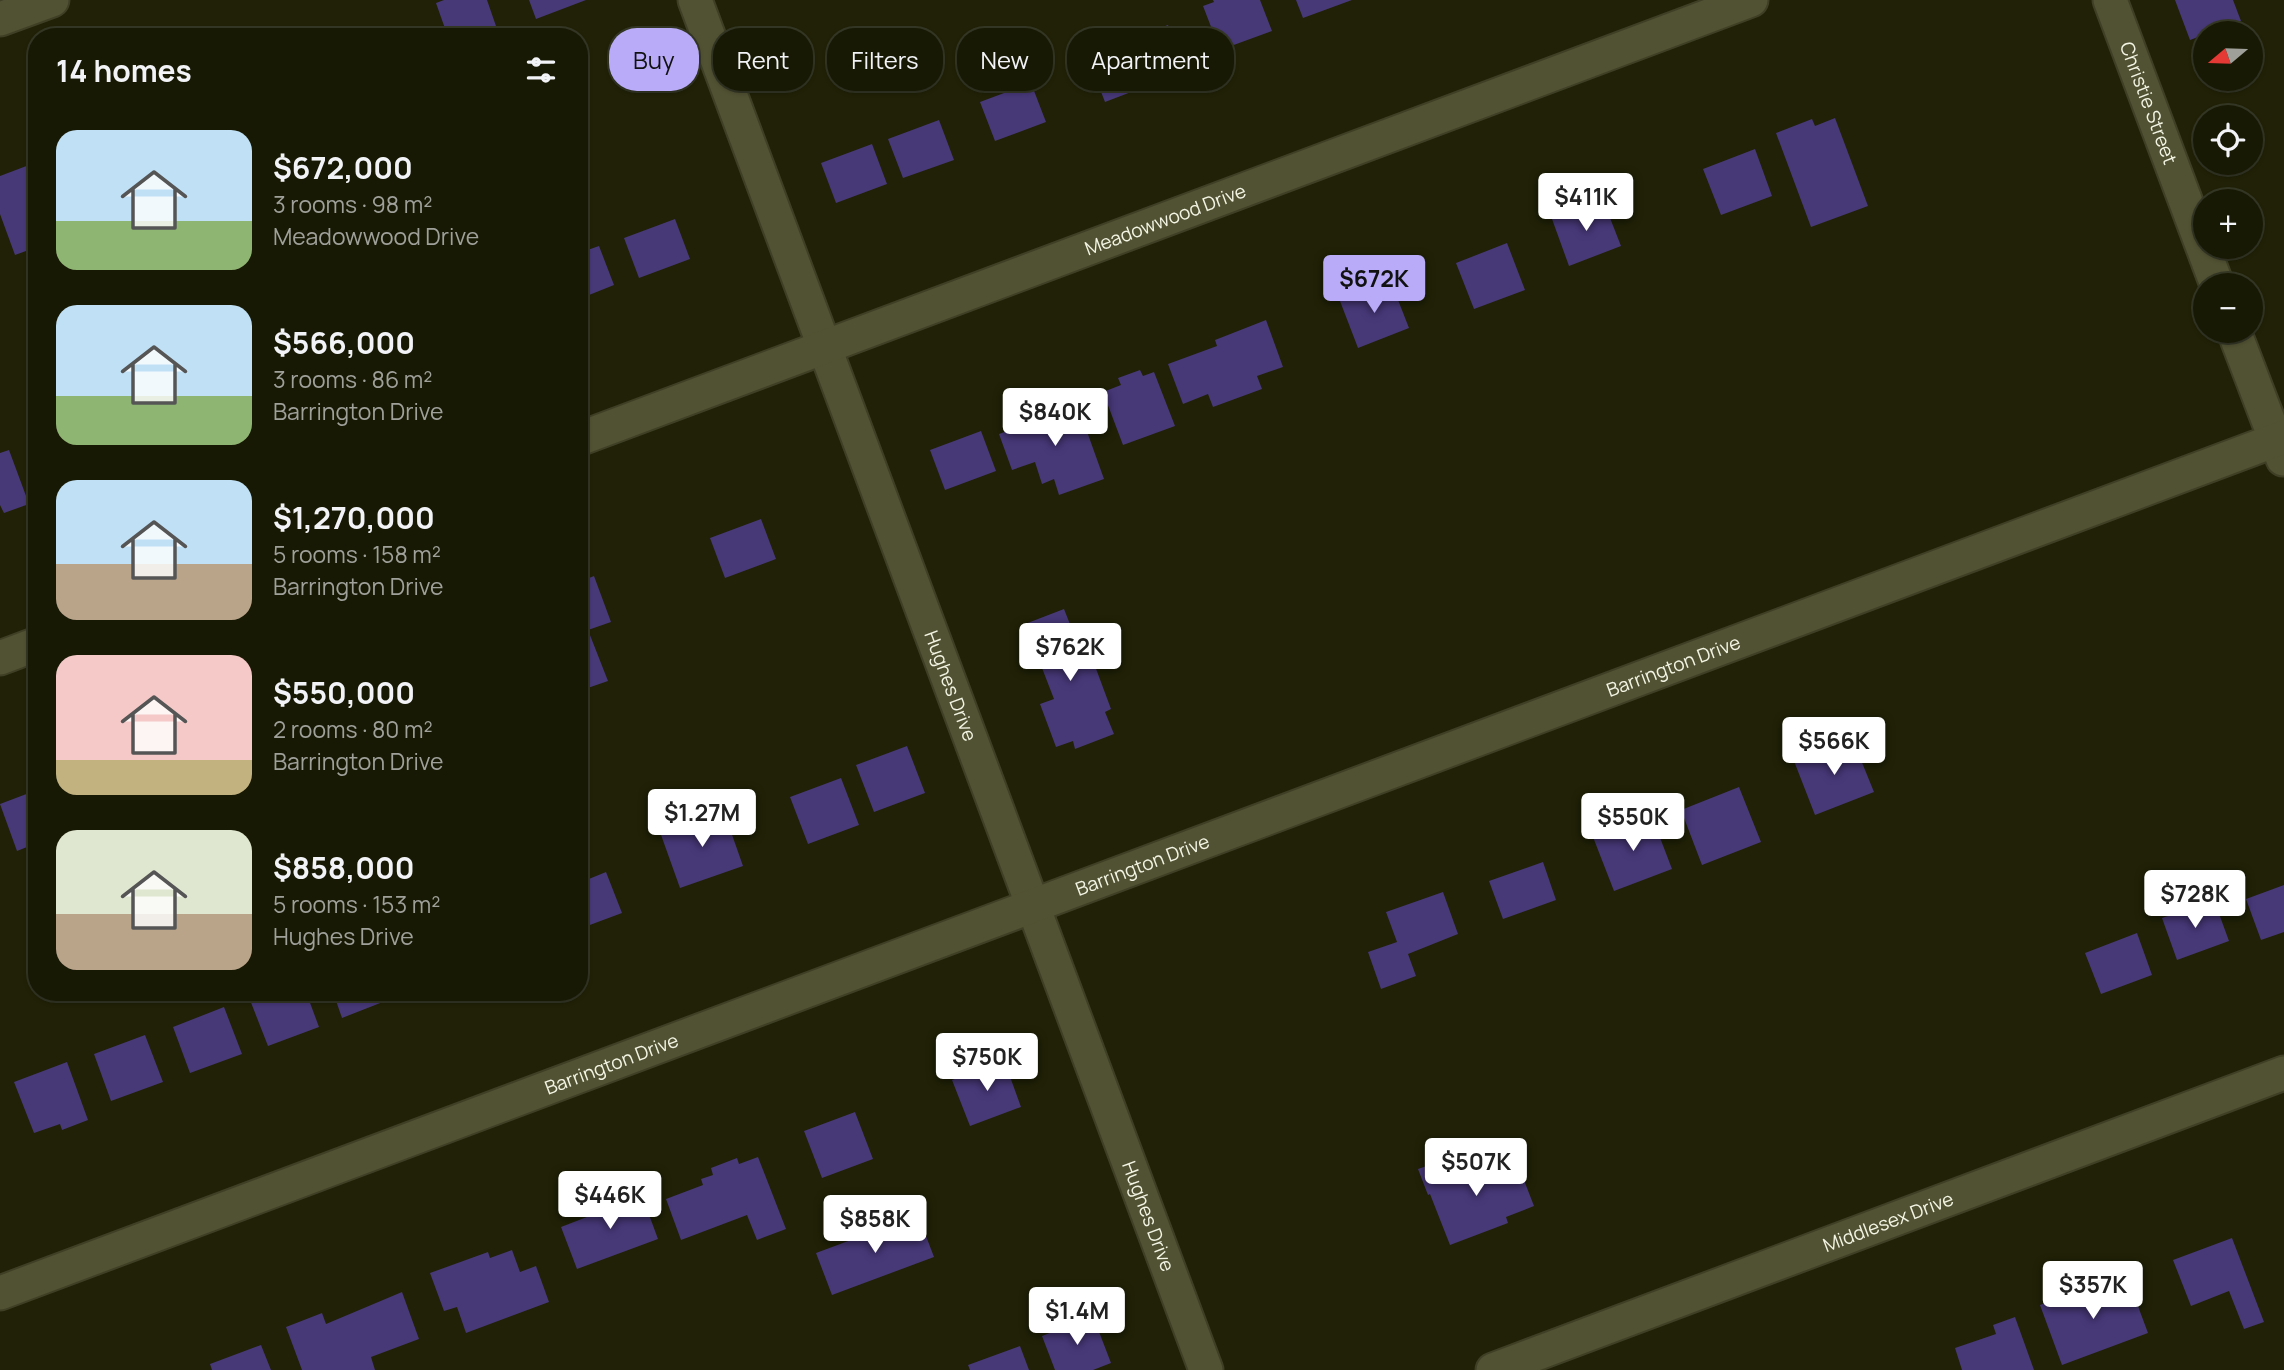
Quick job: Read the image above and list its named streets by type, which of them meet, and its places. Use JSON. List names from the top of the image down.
{
  "streets": {
    "street": [
      "Christie Street",
      "Meadowwood Drive",
      "Barrington Drive",
      "Hughes Drive",
      "Middlesex Drive"
    ]
  },
  "crossings": [
    ["Meadowwood Drive", "Hughes Drive"],
    ["Barrington Drive", "Hughes Drive"]
  ],
  "north": "left",
  "page": {
    "map_buttons": ["+", "−"],
    "chip": [
      "Buy",
      "Rent",
      "Filters",
      "New",
      "Apartment"
    ],
    "heading": "14 homes",
    "list": [
      {
        "name": "$672,000",
        "note": "3 rooms · 98 m² · Meadowwood Drive"
      },
      {
        "name": "$566,000",
        "note": "3 rooms · 86 m² · Barrington Drive"
      },
      {
        "name": "$1,270,000",
        "note": "5 rooms · 158 m² · Barrington Drive"
      },
      {
        "name": "$550,000",
        "note": "2 rooms · 80 m² · Barrington Drive"
      },
      {
        "name": "$858,000",
        "note": "5 rooms · 153 m² · Hughes Drive"
      }
    ],
    "price": [
      "$411K",
      "$672K",
      "$840K",
      "$762K",
      "$566K",
      "$1.27M",
      "$550K",
      "$728K",
      "$750K",
      "$507K",
      "$446K",
      "$858K",
      "$357K",
      "$1.4M"
    ]
  }
}
